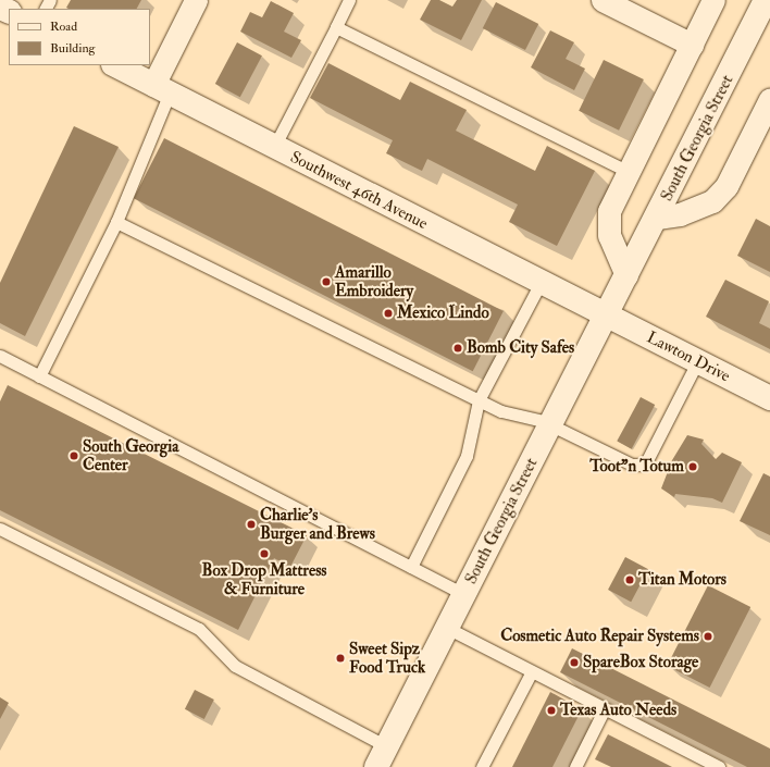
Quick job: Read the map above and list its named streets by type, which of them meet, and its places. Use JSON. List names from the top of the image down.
{
  "streets": {
    "main road": ["South Georgia Street", "Southwest 46th Avenue", "Lawton Drive"]
  },
  "crossings": [
    ["South Georgia Street", "Southwest 46th Avenue"],
    ["South Georgia Street", "Lawton Drive"],
    ["Southwest 46th Avenue", "Lawton Drive"]
  ],
  "places": [
    "Amarillo Embroidery",
    "Mexico Lindo",
    "Bomb City Safes",
    "South Georgia Center",
    "Toot\"n Totum",
    "Charlie's Burger and Brews",
    "Box Drop Mattress & Furniture",
    "Titan Motors",
    "Cosmetic Auto Repair Systems",
    "Sweet Sipz Food Truck",
    "SpareBox Storage",
    "Texas Auto Needs"
  ],
  "legend": ["Road", "Building"]
}
